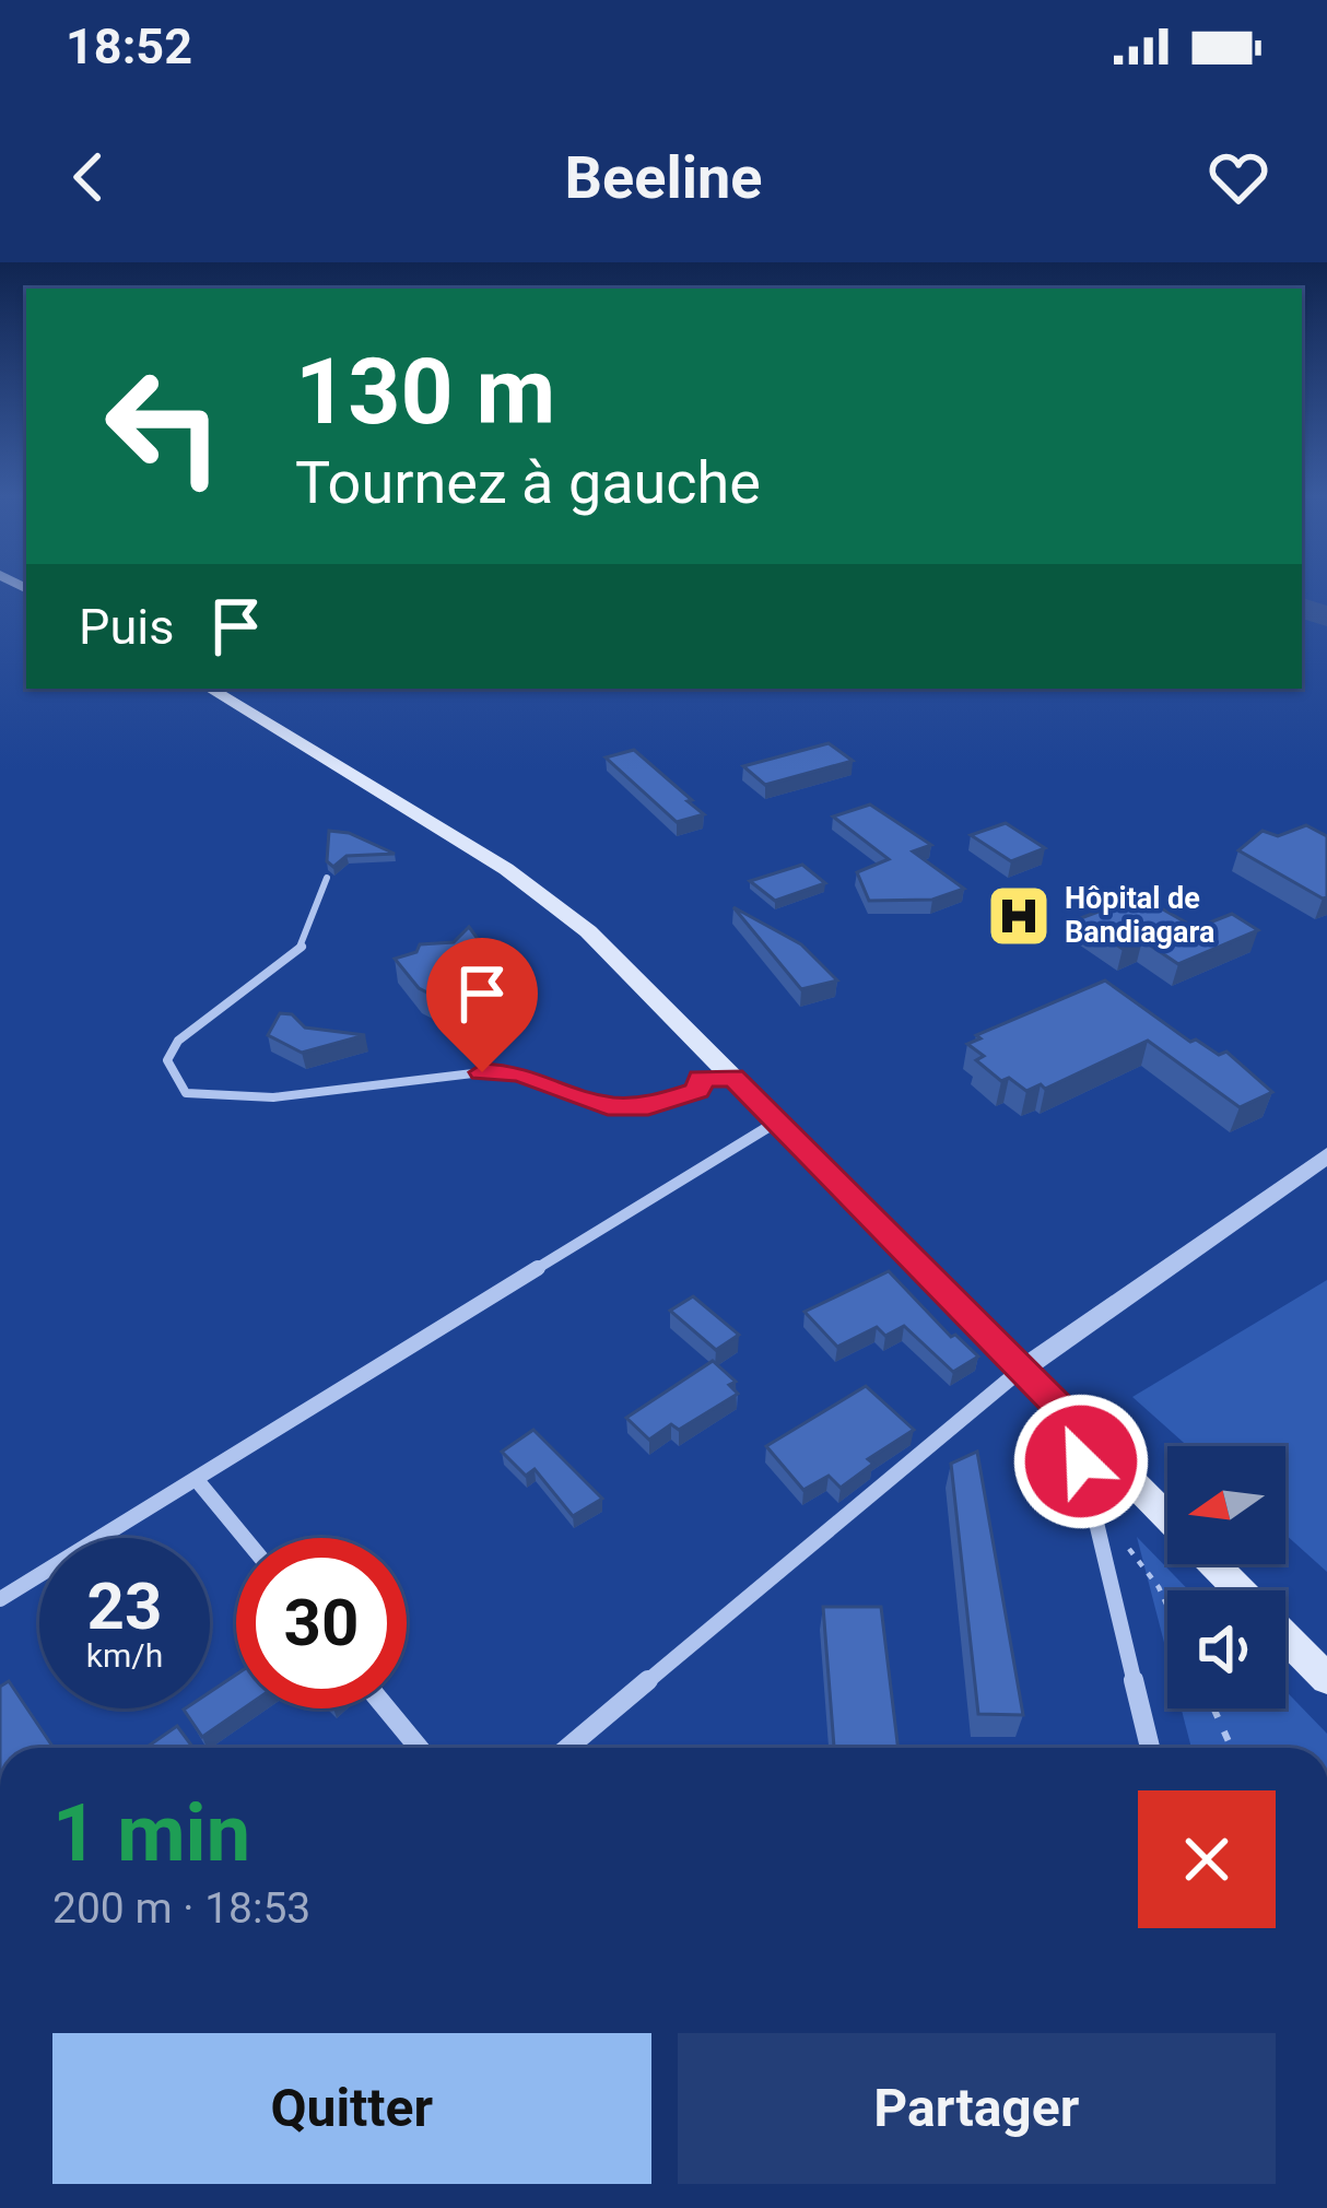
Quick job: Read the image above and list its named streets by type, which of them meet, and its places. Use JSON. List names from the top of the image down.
{
  "places": {
    "hospital": ["Hôpital de Bandiagara"]
  },
  "north": "left",
  "page": {
    "status": "18:52",
    "header": "Beeline",
    "turn": ["130 m", "Tournez à gauche"],
    "then": "Puis",
    "speed": "23 km/h",
    "limit": "30",
    "heading": ["1 min", "200 m · 18:53"],
    "buttons": ["Quitter", "Partager"]
  }
}
